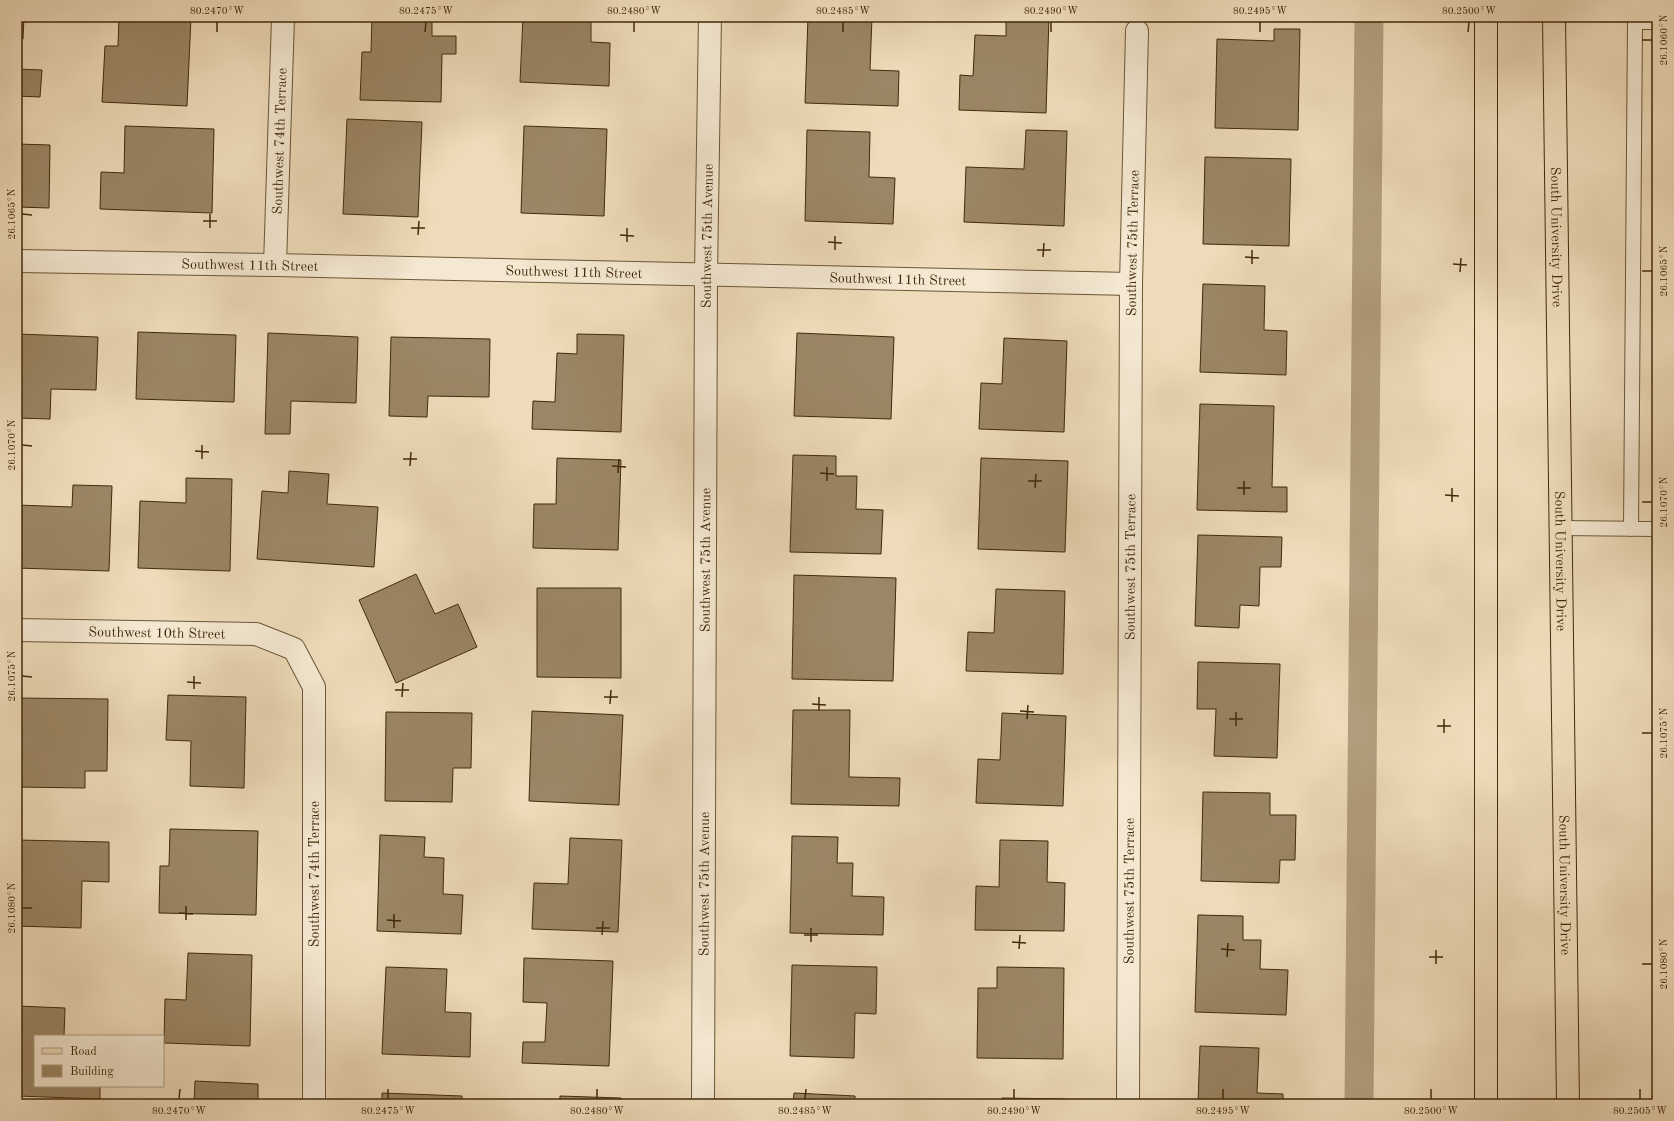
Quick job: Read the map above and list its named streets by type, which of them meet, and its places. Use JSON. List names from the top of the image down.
{
  "streets": {
    "main road": ["South University Drive"],
    "street": [
      "Southwest 74th Terrace",
      "Southwest 75th Avenue",
      "Southwest 75th Terrace",
      "Southwest 11th Street",
      "Southwest 10th Street"
    ]
  },
  "crossings": [
    ["Southwest 74th Terrace", "Southwest 11th Street"],
    ["Southwest 74th Terrace", "Southwest 10th Street"],
    ["Southwest 75th Avenue", "Southwest 11th Street"],
    ["Southwest 75th Terrace", "Southwest 11th Street"]
  ],
  "legend": ["Road", "Building"],
  "coordinates": [
    "80.2470°W",
    "80.2475°W",
    "80.2480°W",
    "80.2485°W",
    "80.2490°W",
    "80.2495°W",
    "80.2500°W",
    "26.1060°N",
    "26.1065°N",
    "26.1070°N",
    "26.1075°N",
    "26.1080°N",
    "80.2505°W"
  ]
}
